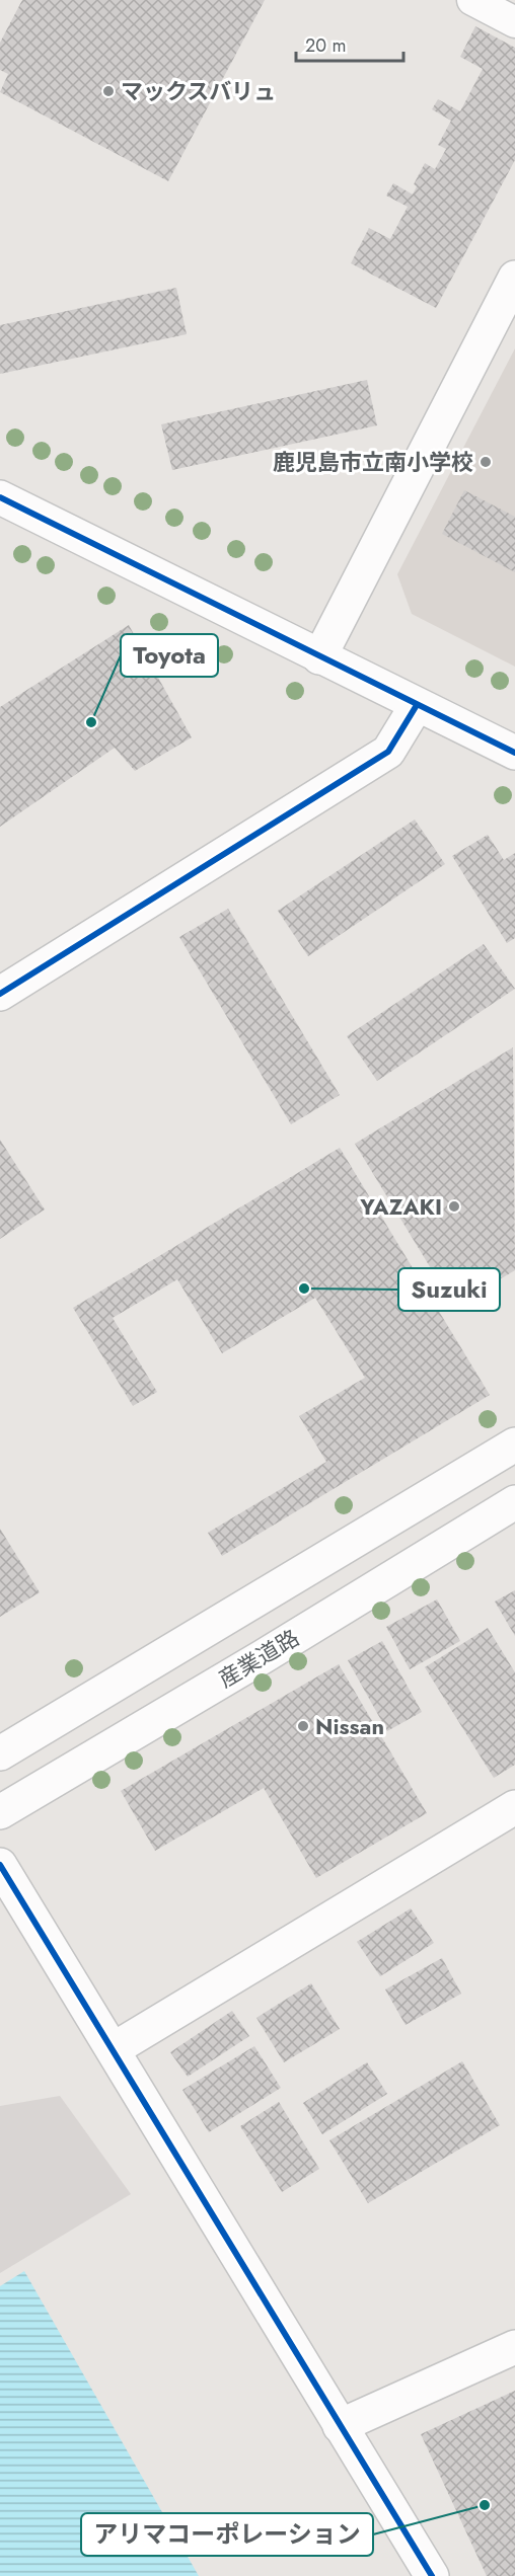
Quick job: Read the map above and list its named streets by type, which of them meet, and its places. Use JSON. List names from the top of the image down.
{
  "streets": {
    "street": ["産業道路"]
  },
  "places": [
    "マックスバリュ",
    "鹿児島市立南小学校",
    "Toyota",
    "YAZAKI",
    "Suzuki",
    "Nissan",
    "アリマコーポレーション"
  ],
  "scale_bar": "20 m"
}
